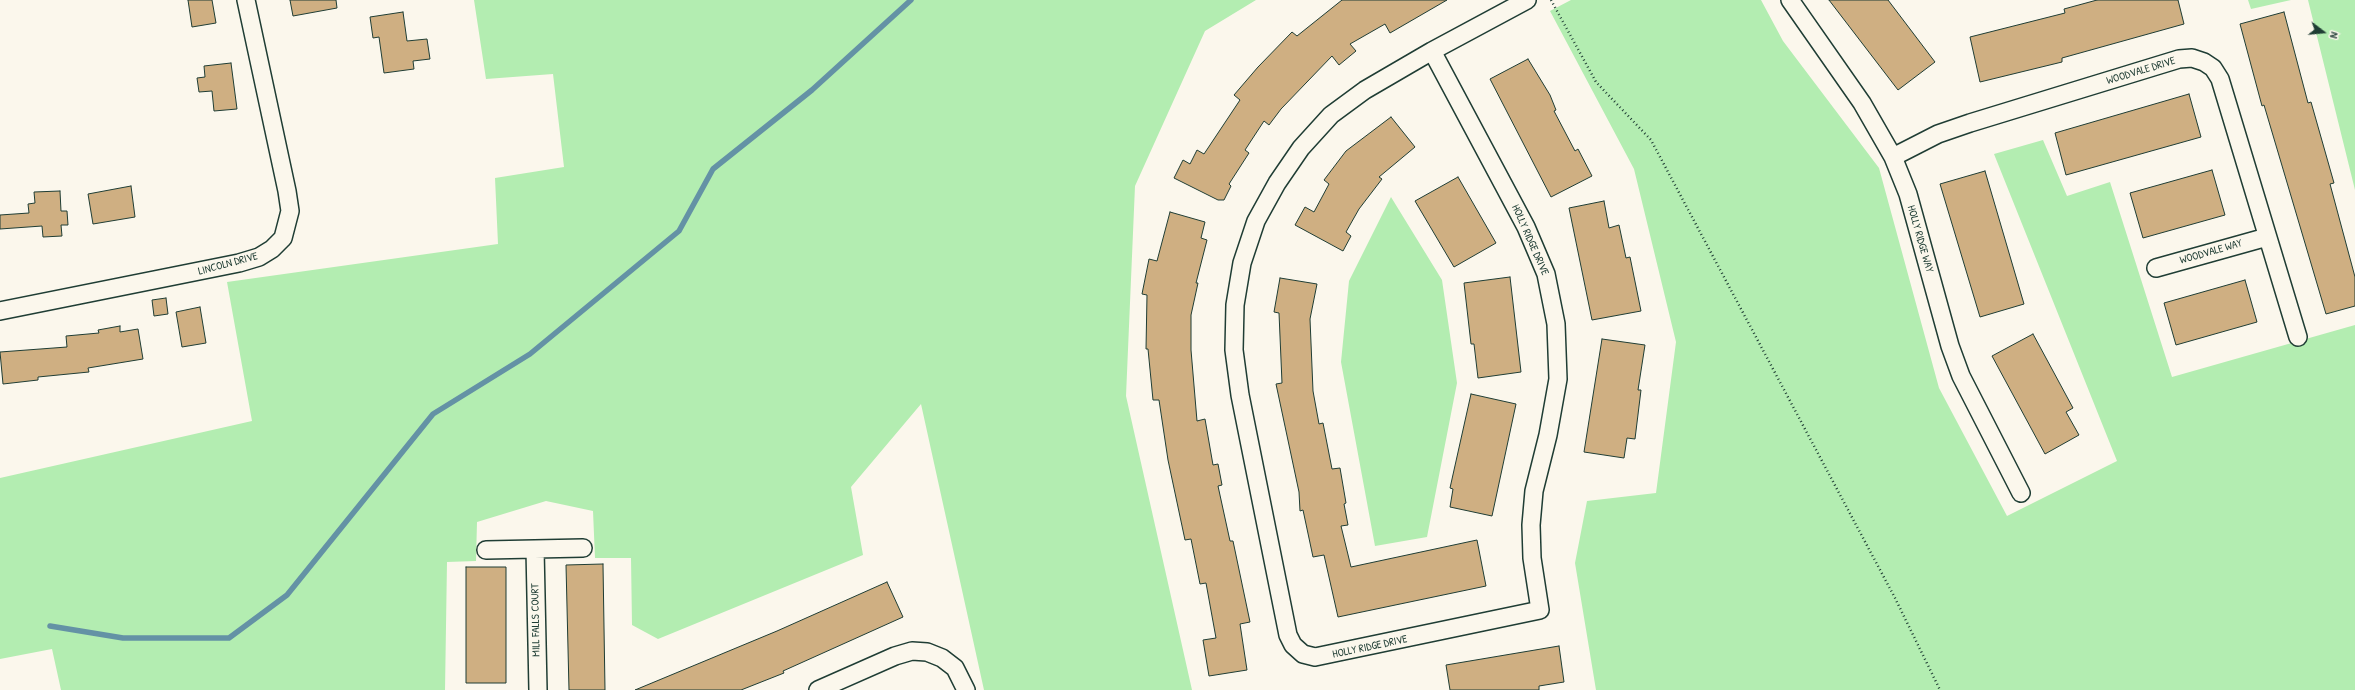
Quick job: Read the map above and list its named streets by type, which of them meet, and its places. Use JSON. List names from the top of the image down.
{
  "streets": {
    "street": [
      "WOODVALE DRIVE",
      "HOLLY RIDGE WAY",
      "HOLLY RIDGE DRIVE",
      "WOODVALE WAY",
      "LINCOLN DRIVE",
      "MILL FALLS COURT"
    ]
  },
  "crossings": [
    ["WOODVALE DRIVE", "HOLLY RIDGE WAY"],
    ["WOODVALE DRIVE", "WOODVALE WAY"]
  ],
  "north": "right"
}
